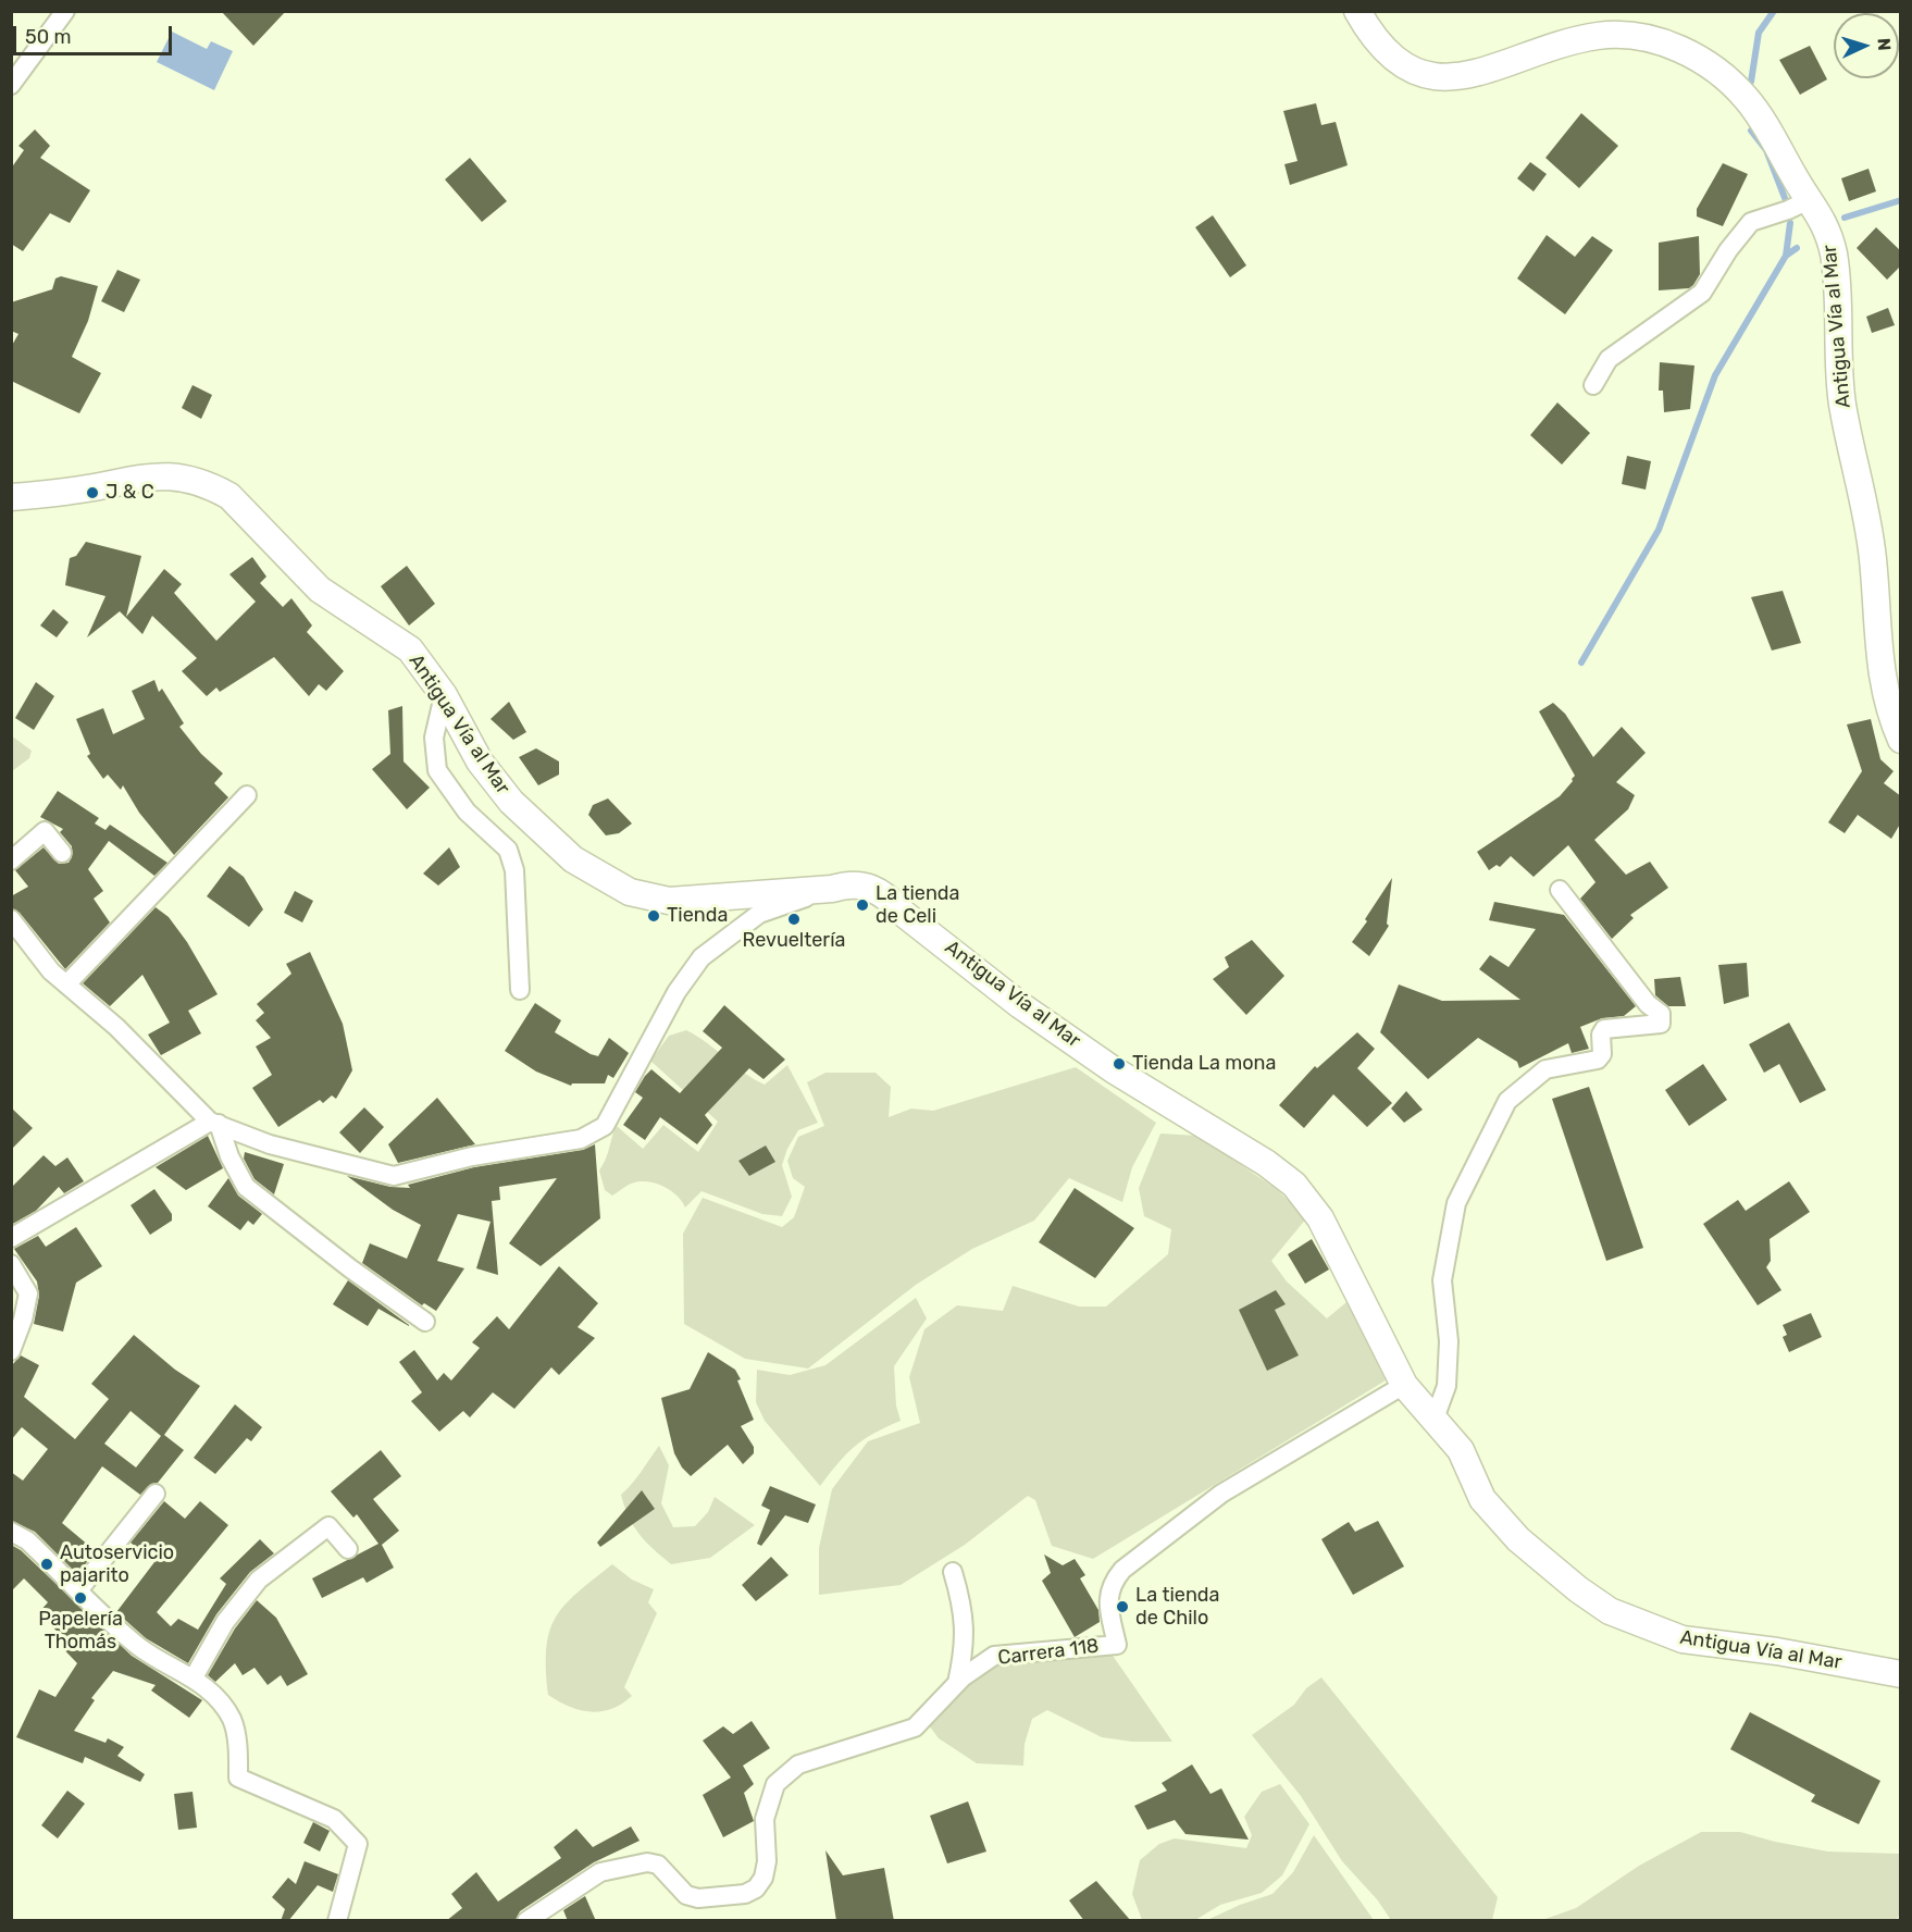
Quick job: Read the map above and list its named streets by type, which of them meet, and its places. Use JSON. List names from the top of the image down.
{
  "streets": {
    "main road": ["Antigua Vía al Mar"],
    "street": ["Carrera 118"]
  },
  "crossings": [
    ["Antigua Vía al Mar", "Carrera 118"]
  ],
  "places": [
    "J & C",
    "La tienda de Celi",
    "Tienda",
    "Revueltería",
    "Tienda La mona",
    "Autoservicio pajarito",
    "Papelería Thomás",
    "La tienda de Chilo"
  ],
  "scale_bar": "50 m",
  "north": "right"
}
